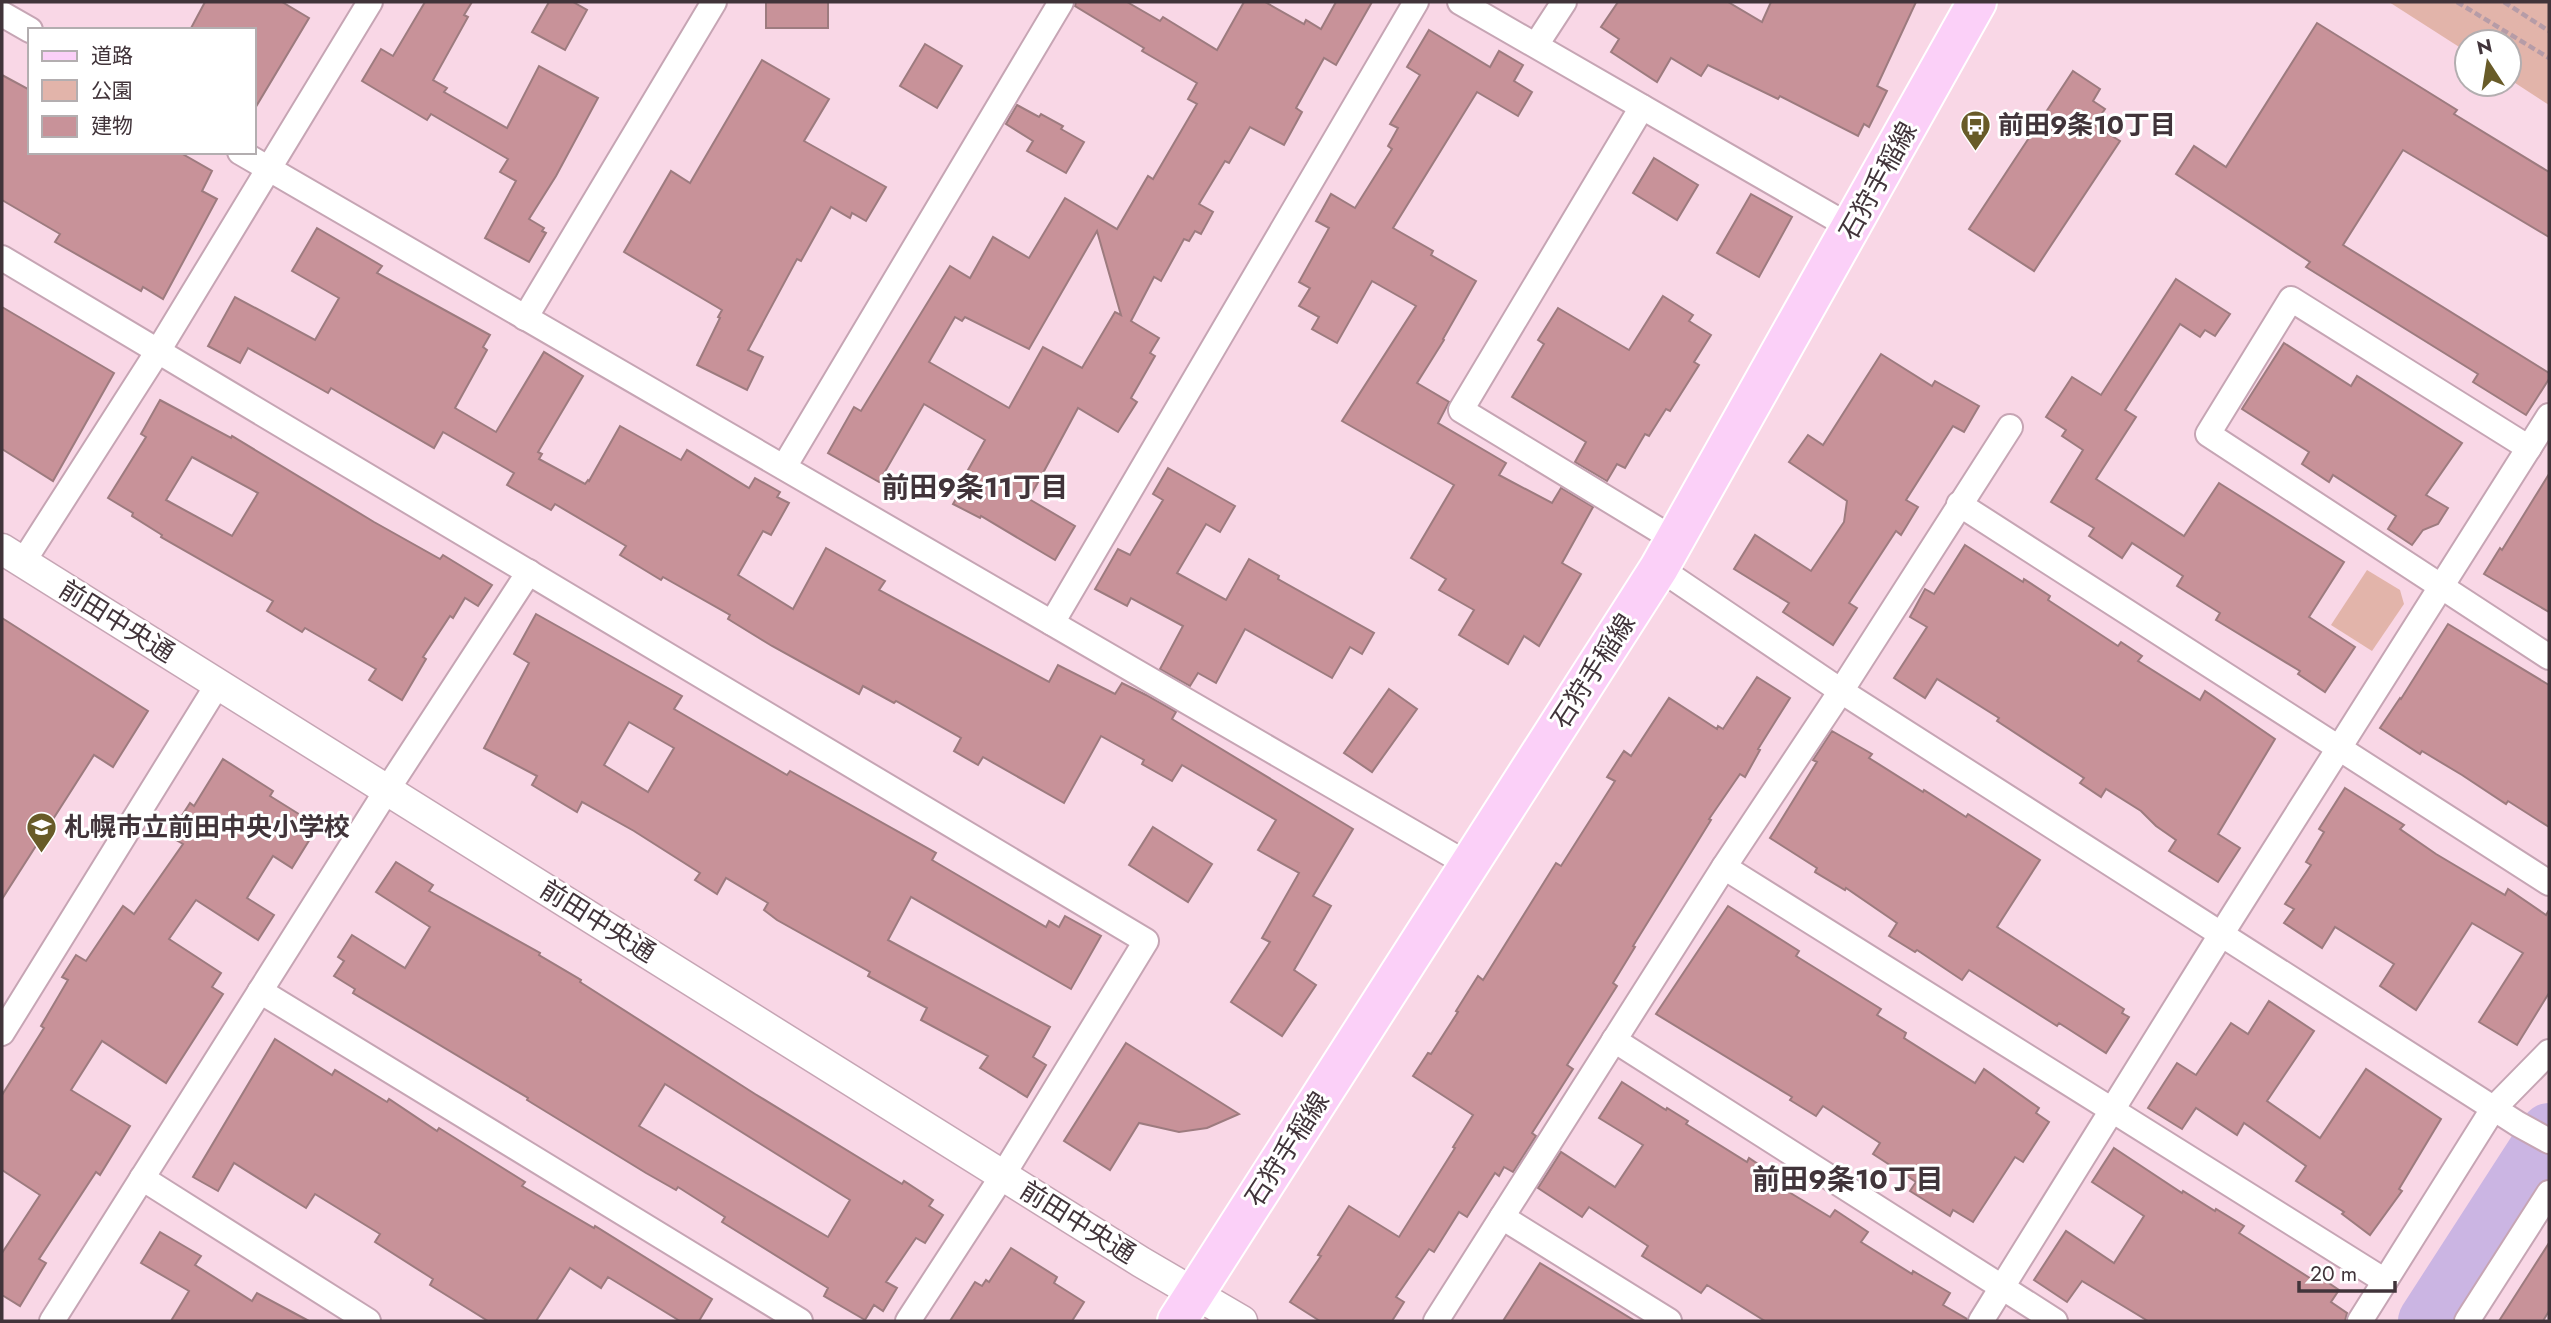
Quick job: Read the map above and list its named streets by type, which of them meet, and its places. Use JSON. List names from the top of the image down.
{
  "streets": {
    "main road": ["石狩手稲線"],
    "street": ["前田中央通"]
  },
  "crossings": [
    ["石狩手稲線", "前田中央通"]
  ],
  "districts": ["前田9条11丁目", "前田9条10丁目"],
  "places": {
    "bus stop": ["前田9条10丁目"],
    "school or university": ["札幌市立前田中央小学校"]
  },
  "legend": ["道路", "公園", "建物"],
  "scale_bar": "20 m",
  "north": "top"
}
